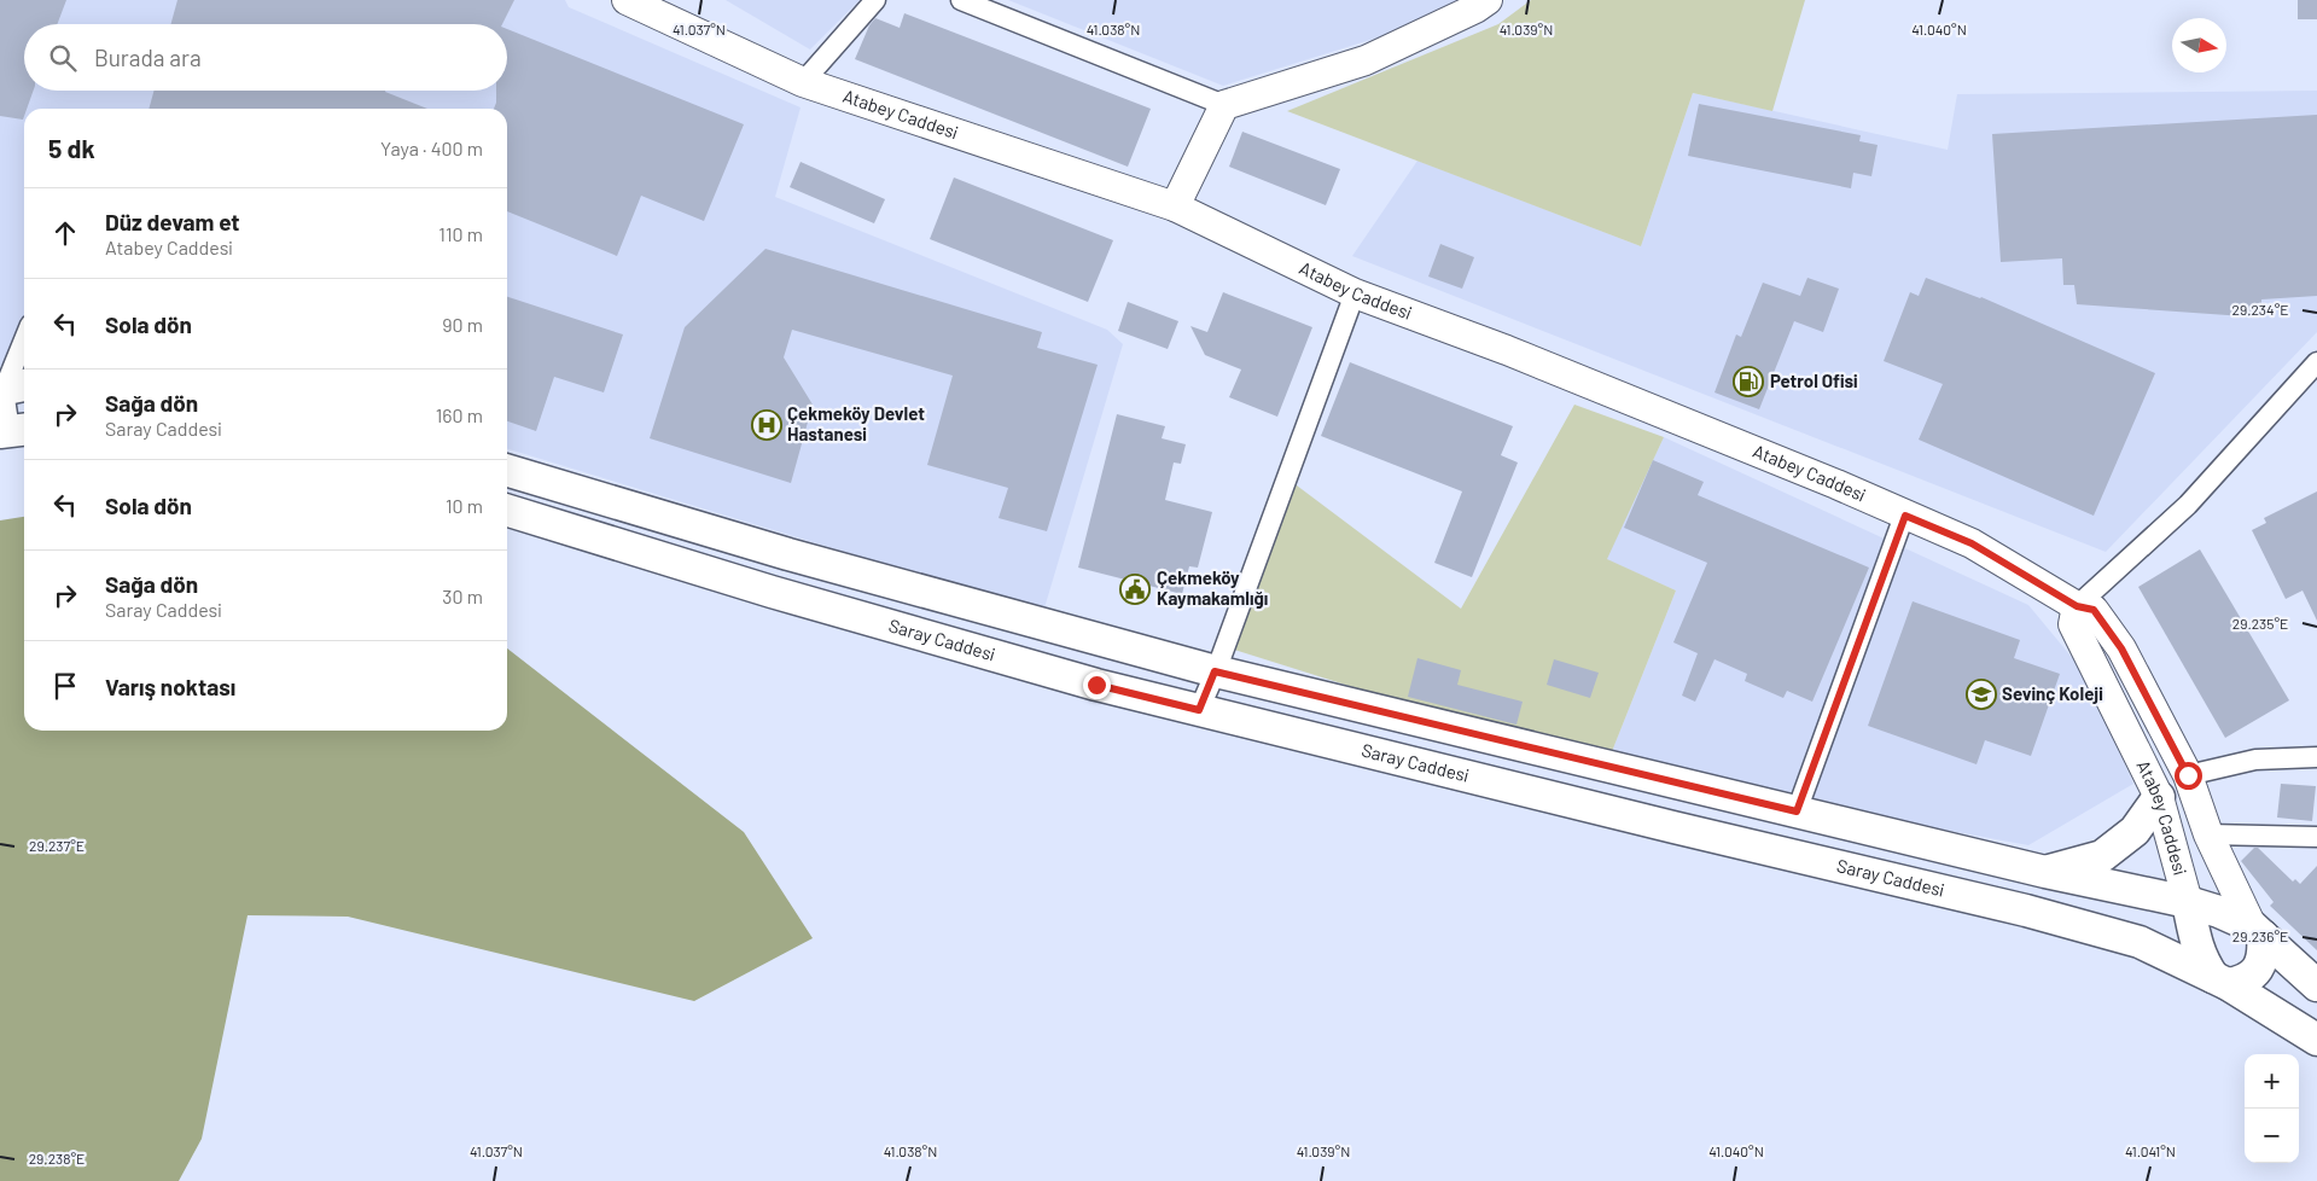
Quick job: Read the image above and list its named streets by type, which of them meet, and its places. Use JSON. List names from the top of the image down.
{
  "streets": {
    "main road": ["Atabey Caddesi", "Saray Caddesi"]
  },
  "crossings": [
    ["Atabey Caddesi", "Saray Caddesi"]
  ],
  "places": {
    "fuel station": ["Petrol Ofisi"],
    "hospital": ["Çekmeköy Devlet Hastanesi"],
    "public building": ["Çekmeköy Kaymakamlığı"],
    "school or university": ["Sevinç Koleji"]
  },
  "north": "right",
  "page": {
    "search": "Burada ara",
    "heading": ["5 dk", "Yaya · 400 m"],
    "list": [
      ["Düz devam et", "Atabey Caddesi", "110 m"],
      ["Sola dön", "90 m"],
      ["Sağa dön", "Saray Caddesi", "160 m"],
      ["Sola dön", "10 m"],
      ["Sağa dön", "Saray Caddesi", "30 m"],
      "Varış noktası"
    ],
    "map_buttons": ["+", "−"]
  },
  "coordinates": [
    "41.037°N",
    "41.038°N",
    "41.039°N",
    "41.040°N",
    "29.234°E",
    "29.235°E",
    "29.237°E",
    "29.236°E",
    "41.041°N",
    "29.238°E"
  ]
}
